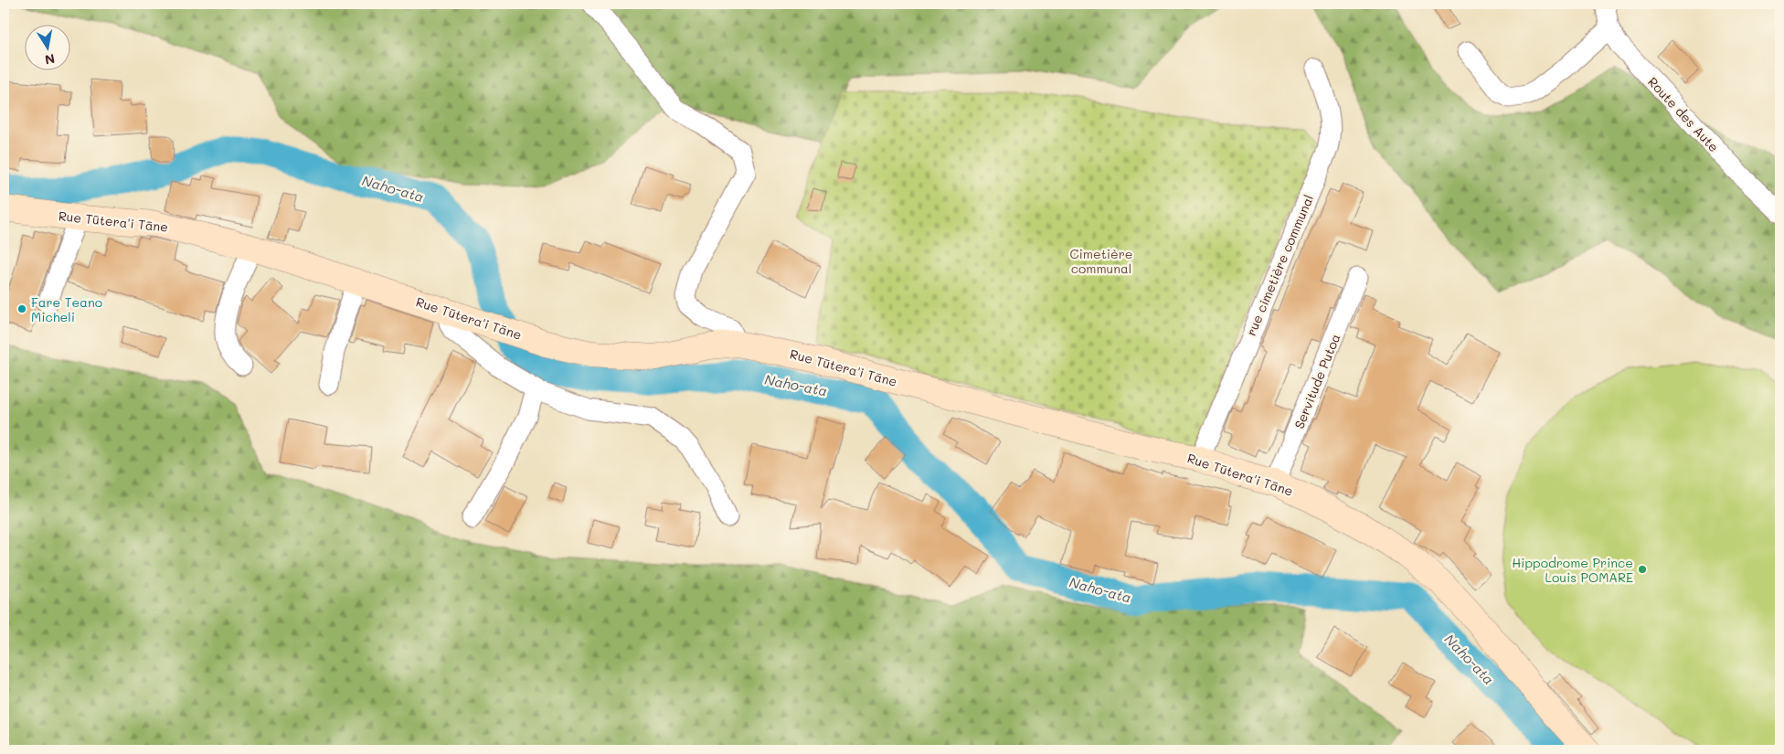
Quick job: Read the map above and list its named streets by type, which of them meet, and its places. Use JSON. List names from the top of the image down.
{
  "streets": {
    "street": [
      "Route des Aute",
      "Rue Tūtera'i Tāne",
      "rue cimetière communal",
      "Servitude Putoa"
    ]
  },
  "crossings": [
    ["Rue Tūtera'i Tāne", "rue cimetière communal"],
    ["Rue Tūtera'i Tāne", "Servitude Putoa"]
  ],
  "water": ["Naho-ata"],
  "parks": ["Cimetière communal"],
  "places": ["Fare Teano Micheli", "Hippodrome Prince Louis POMARE"],
  "north": "bottom"
}
